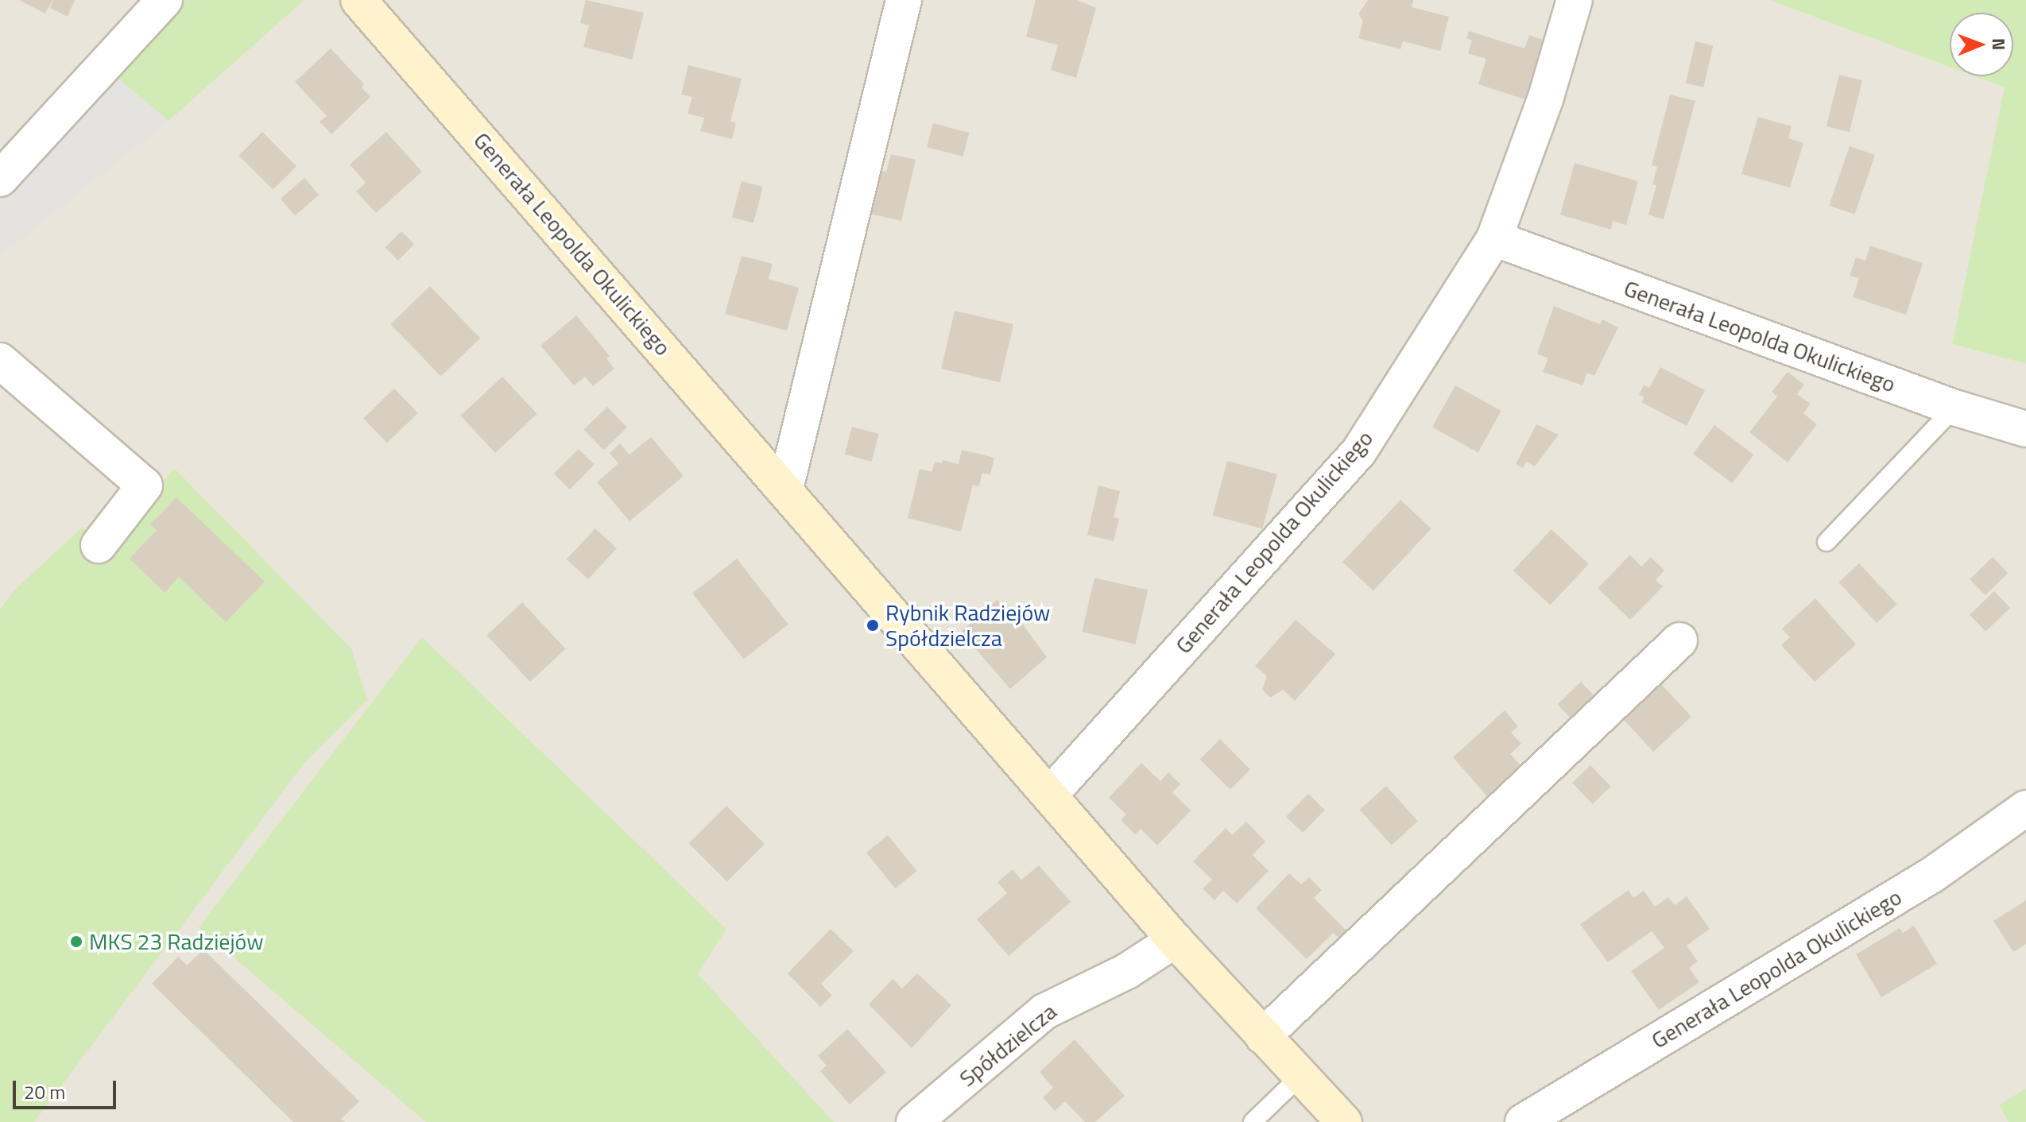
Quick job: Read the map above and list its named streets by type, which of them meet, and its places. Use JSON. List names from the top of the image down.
{
  "streets": {
    "street": ["Generała Leopolda Okulickiego", "Spółdzielcza"]
  },
  "crossings": [
    ["Generała Leopolda Okulickiego", "Spółdzielcza"]
  ],
  "places": ["Rybnik Radziejów Spółdzielcza", "MKS 23 Radziejów"],
  "scale_bar": "20 m",
  "north": "right"
}
